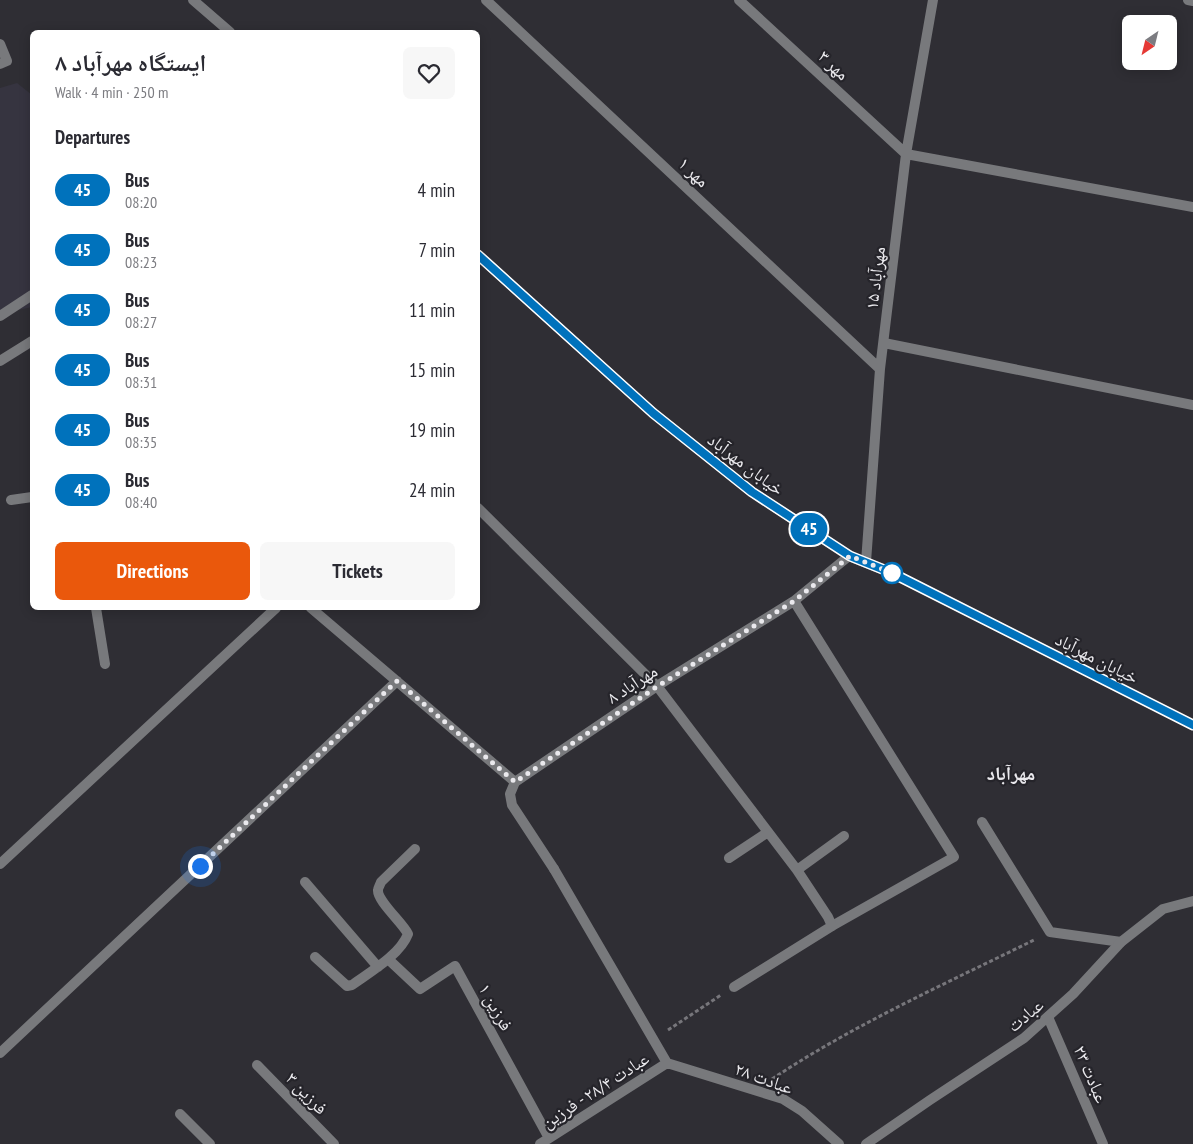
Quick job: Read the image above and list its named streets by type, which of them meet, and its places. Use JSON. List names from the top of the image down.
{
  "streets": {
    "street": [
      "مهر ۳",
      "مهر ۱",
      "مهرآباد ۱۵",
      "خیابان مهرآباد",
      "مهرآباد ۸",
      "فرزین ۱",
      "عبادت",
      "عبادت ۲۳",
      "عبادت ۲۸",
      "عبادت ۲۸/۴ - فرزین",
      "فرزین ۳"
    ]
  },
  "crossings": [
    ["مهر ۳", "مهرآباد ۱۵"],
    ["مهر ۱", "مهرآباد ۱۵"],
    ["مهرآباد ۱۵", "خیابان مهرآباد"],
    ["خیابان مهرآباد", "مهرآباد ۸"],
    ["فرزین ۱", "عبادت ۲۸/۴ - فرزین"],
    ["عبادت", "عبادت ۲۳"],
    ["عبادت ۲۸", "عبادت ۲۸/۴ - فرزین"]
  ],
  "districts": ["مهرآباد"],
  "lines": ["bus line 45"],
  "north": "bottom left",
  "page": {
    "on_map": "45",
    "heading": [
      ["ایستگاه مهرآباد ۸", "Walk · 4 min · 250 m"],
      "Departures"
    ],
    "list": [
      {
        "mark": "45",
        "name": "Bus",
        "note": "08:20",
        "value": "4 min"
      },
      {
        "mark": "45",
        "name": "Bus",
        "note": "08:23",
        "value": "7 min"
      },
      {
        "mark": "45",
        "name": "Bus",
        "note": "08:27",
        "value": "11 min"
      },
      {
        "mark": "45",
        "name": "Bus",
        "note": "08:31",
        "value": "15 min"
      },
      {
        "mark": "45",
        "name": "Bus",
        "note": "08:35",
        "value": "19 min"
      },
      {
        "mark": "45",
        "name": "Bus",
        "note": "08:40",
        "value": "24 min"
      }
    ],
    "buttons": ["Directions", "Tickets"]
  }
}
